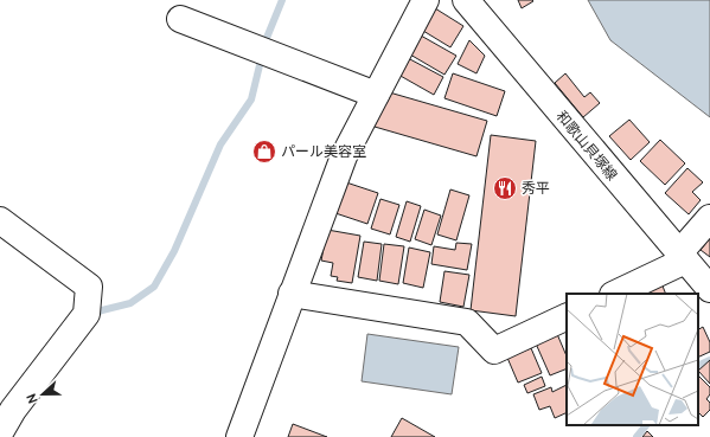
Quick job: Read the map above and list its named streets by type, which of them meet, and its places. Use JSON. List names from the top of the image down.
{
  "streets": {
    "street": ["和歌山貝塚線"]
  },
  "places": {
    "shop": ["パール美容室"],
    "restaurant": ["秀平"]
  },
  "north": "left"
}
